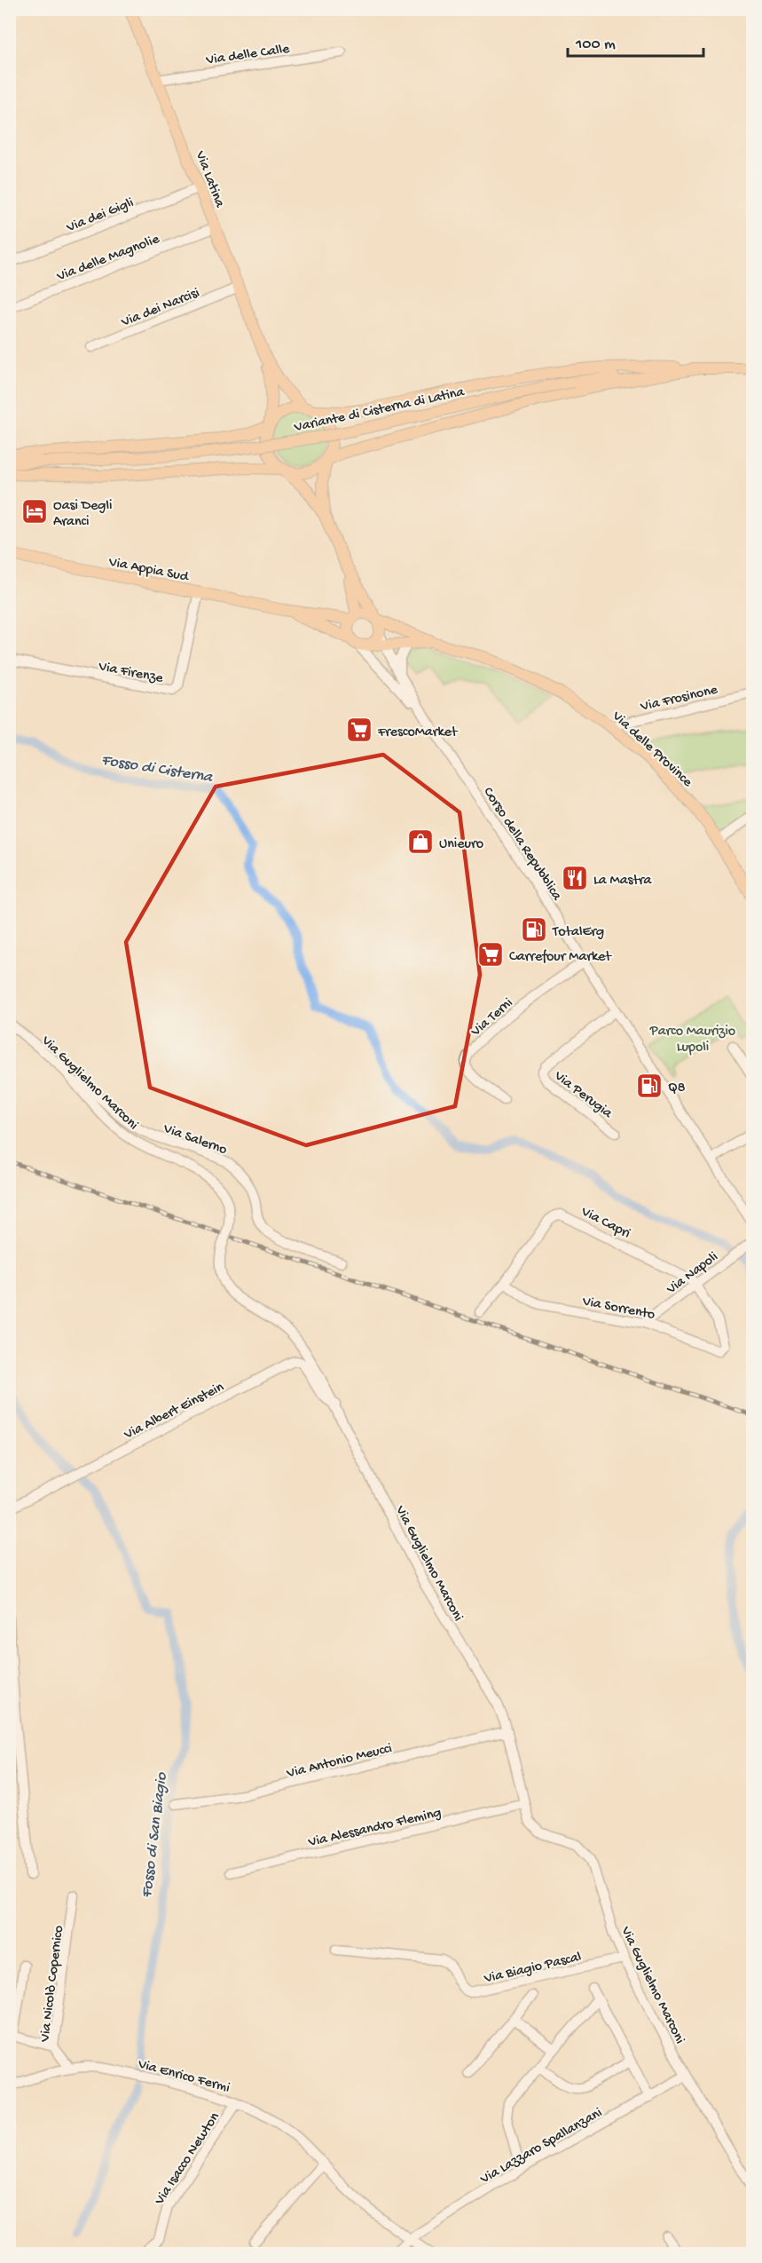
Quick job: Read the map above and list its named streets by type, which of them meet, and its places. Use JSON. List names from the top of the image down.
{
  "streets": {
    "main road": [
      "Via Latina",
      "Variante di Cisterna di Latina",
      "Via Appia Sud",
      "Via delle Province"
    ],
    "street": [
      "Via delle Calle",
      "Via dei Gigli",
      "Via delle Magnolie",
      "Via dei Narcisi",
      "Via Firenze",
      "Via Frosinone",
      "Corso della Repubblica",
      "Via Terni",
      "Via Guglielmo Marconi",
      "Via Perugia",
      "Via Salerno",
      "Via Capri",
      "Via Napoli",
      "Via Sorrento",
      "Via Albert Einstein",
      "Via Antonio Meucci",
      "Via Alessandro Fleming",
      "Via Biagio Pascal",
      "Via Nicolò Copernico",
      "Via Enrico Fermi",
      "Via Lazzaro Spallanzani",
      "Via Isacco Newton"
    ]
  },
  "crossings": [
    ["Via delle Calle", "Via Latina"],
    ["Via Latina", "Via dei Gigli"],
    ["Via Latina", "Via delle Magnolie"],
    ["Via Latina", "Via dei Narcisi"],
    ["Via Latina", "Via Appia Sud"],
    ["Via Latina", "Via delle Province"],
    ["Via Latina", "Corso della Repubblica"],
    ["Via Appia Sud", "Via Firenze"],
    ["Via Appia Sud", "Via delle Province"],
    ["Via Appia Sud", "Corso della Repubblica"],
    ["Via Frosinone", "Via delle Province"],
    ["Via delle Province", "Corso della Repubblica"],
    ["Corso della Repubblica", "Via Terni"],
    ["Corso della Repubblica", "Via Perugia"],
    ["Via Guglielmo Marconi", "Via Salerno"],
    ["Via Guglielmo Marconi", "Via Albert Einstein"],
    ["Via Guglielmo Marconi", "Via Antonio Meucci"],
    ["Via Guglielmo Marconi", "Via Alessandro Fleming"],
    ["Via Guglielmo Marconi", "Via Biagio Pascal"],
    ["Via Guglielmo Marconi", "Via Lazzaro Spallanzani"],
    ["Via Capri", "Via Napoli"],
    ["Via Capri", "Via Sorrento"],
    ["Via Napoli", "Via Sorrento"],
    ["Via Nicolò Copernico", "Via Enrico Fermi"],
    ["Via Enrico Fermi", "Via Lazzaro Spallanzani"],
    ["Via Enrico Fermi", "Via Isacco Newton"]
  ],
  "water": ["Fosso di Cisterna", "Fosso di San Biagio"],
  "parks": ["Parco Maurizio Lupoli"],
  "places": {
    "hotel": ["Oasi Degli Aranci"],
    "supermarket": ["FrescoMarket", "Carrefour Market"],
    "shop": ["Unieuro"],
    "restaurant": ["La Mastra"],
    "fuel station": ["TotalErg", "Q8"]
  },
  "scale_bar": "100 m"
}
